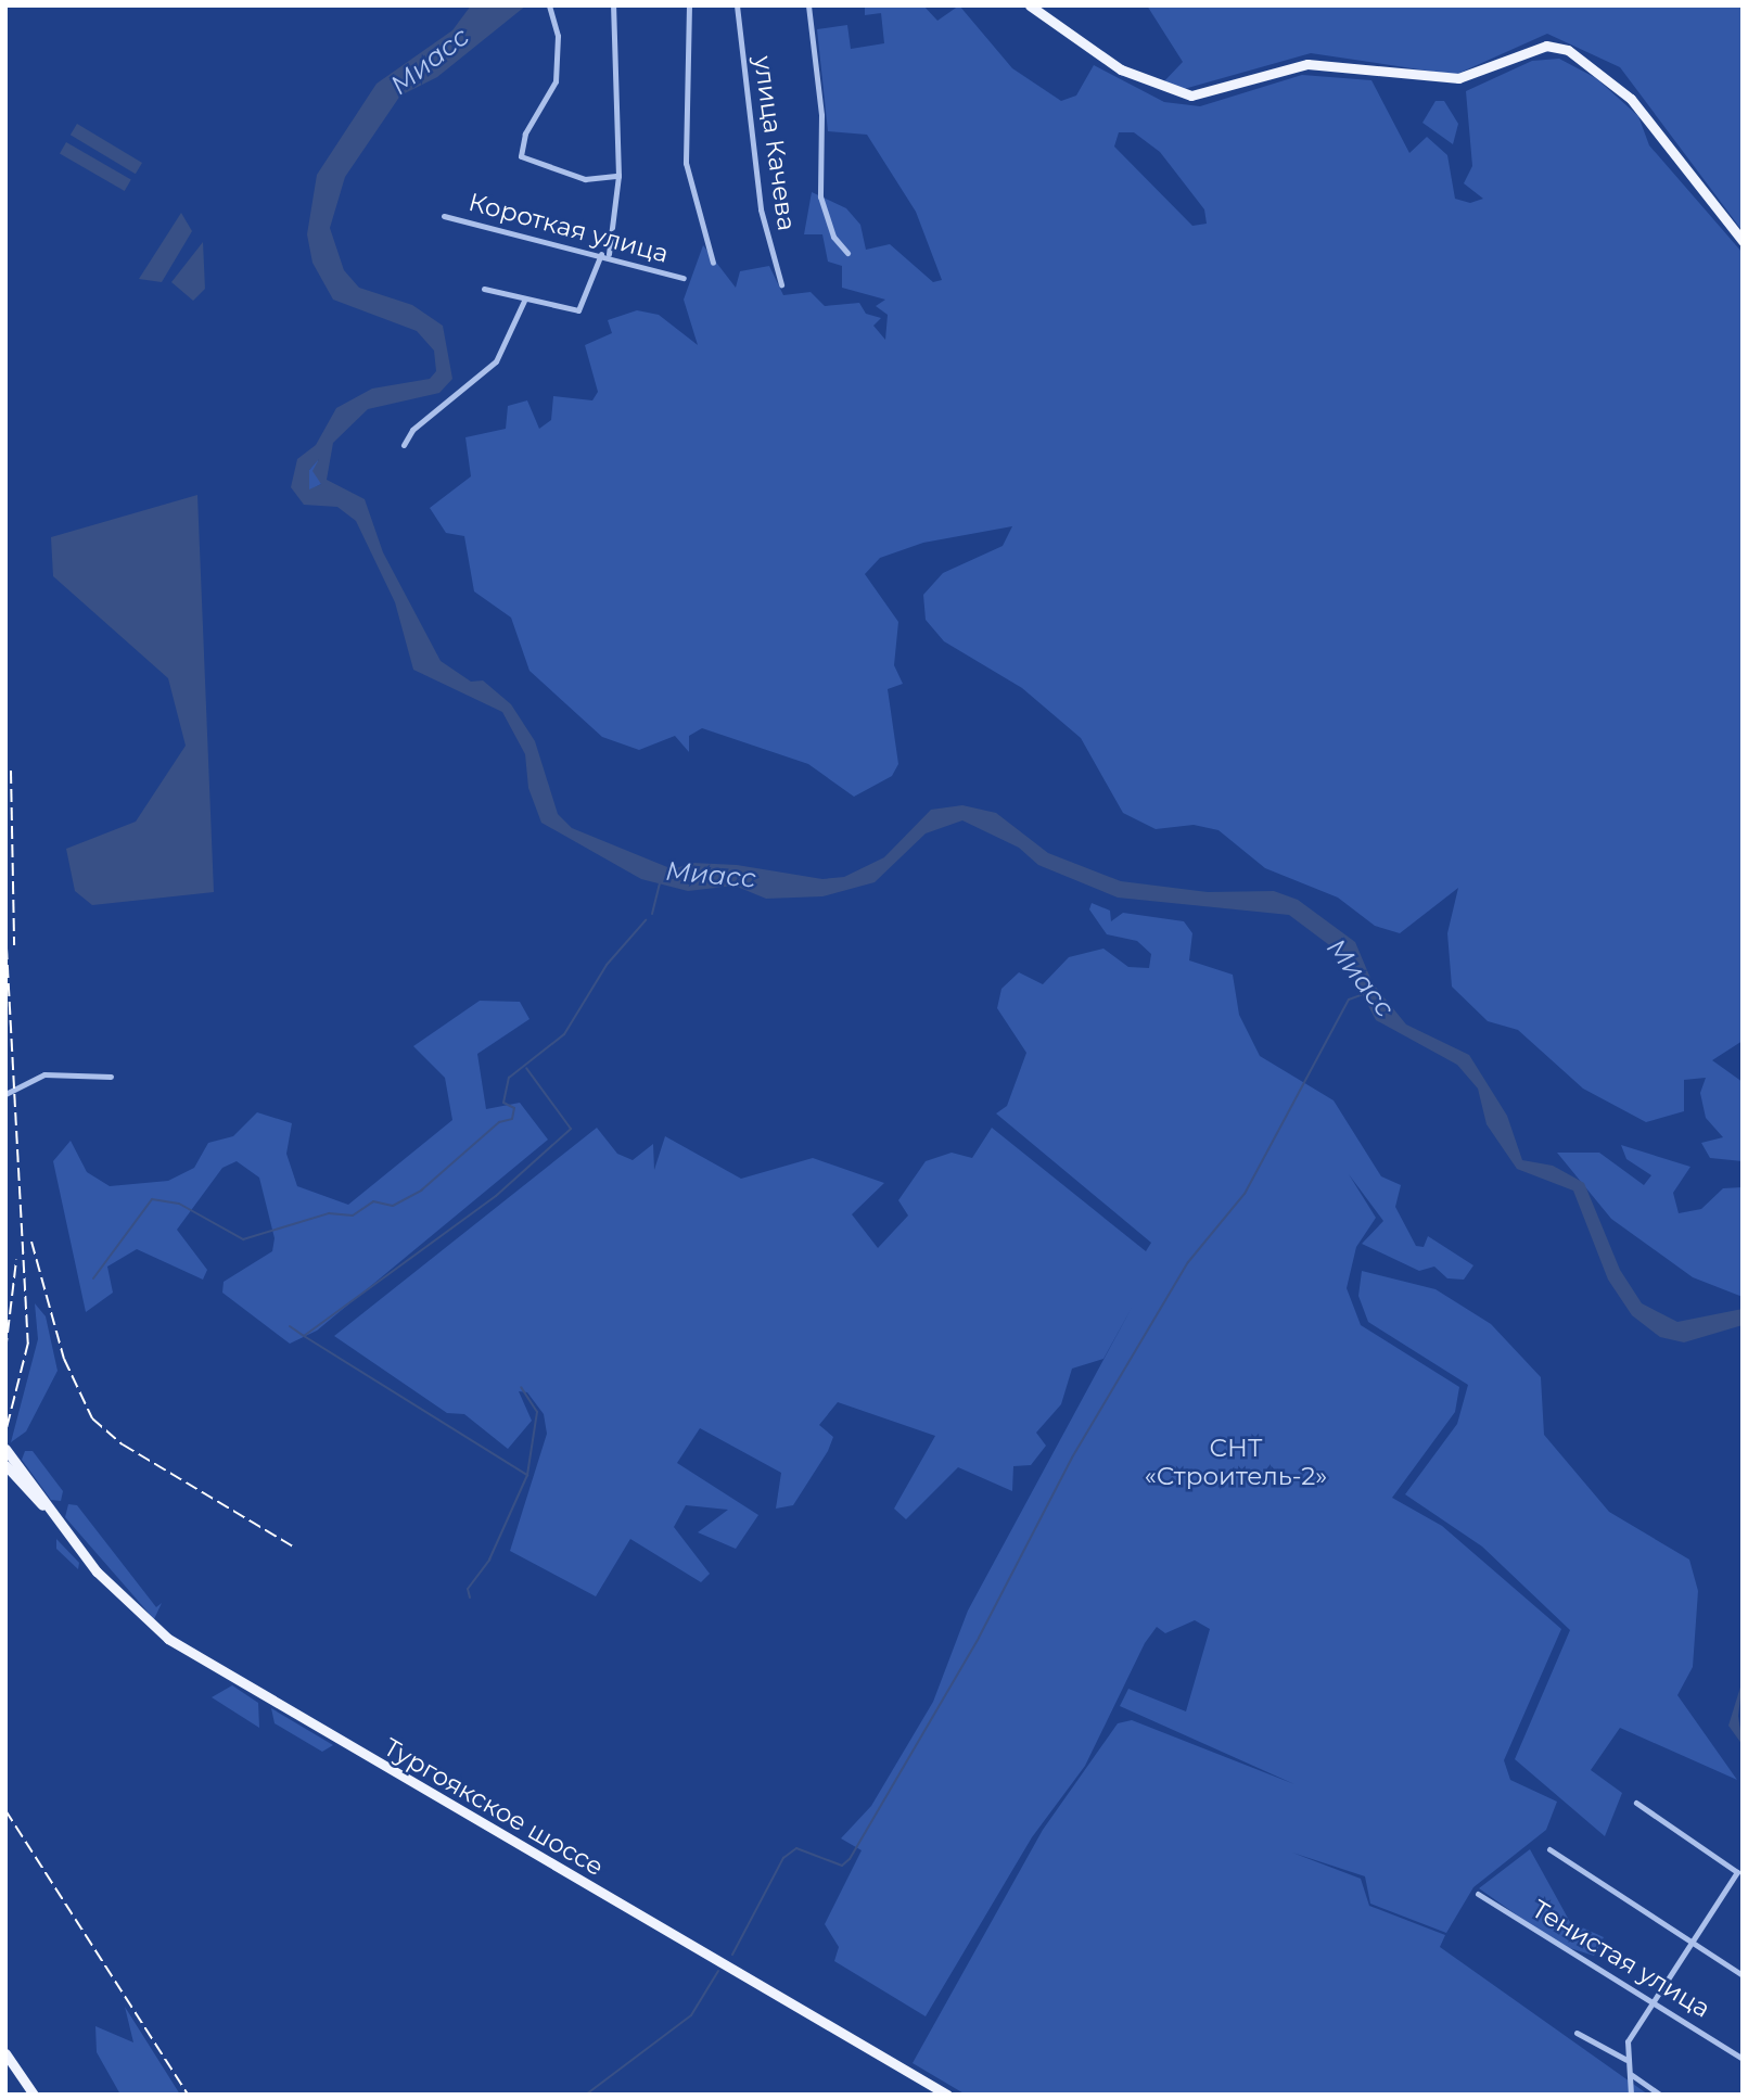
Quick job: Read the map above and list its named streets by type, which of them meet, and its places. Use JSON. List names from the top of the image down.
{
  "streets": {
    "main road": ["Тургоякское шоссе"],
    "street": ["улица Качева", "Короткая улица", "Тенистая улица"]
  },
  "water": ["Миасс"],
  "parks": ["СНТ «Строитель-2»"]
}
